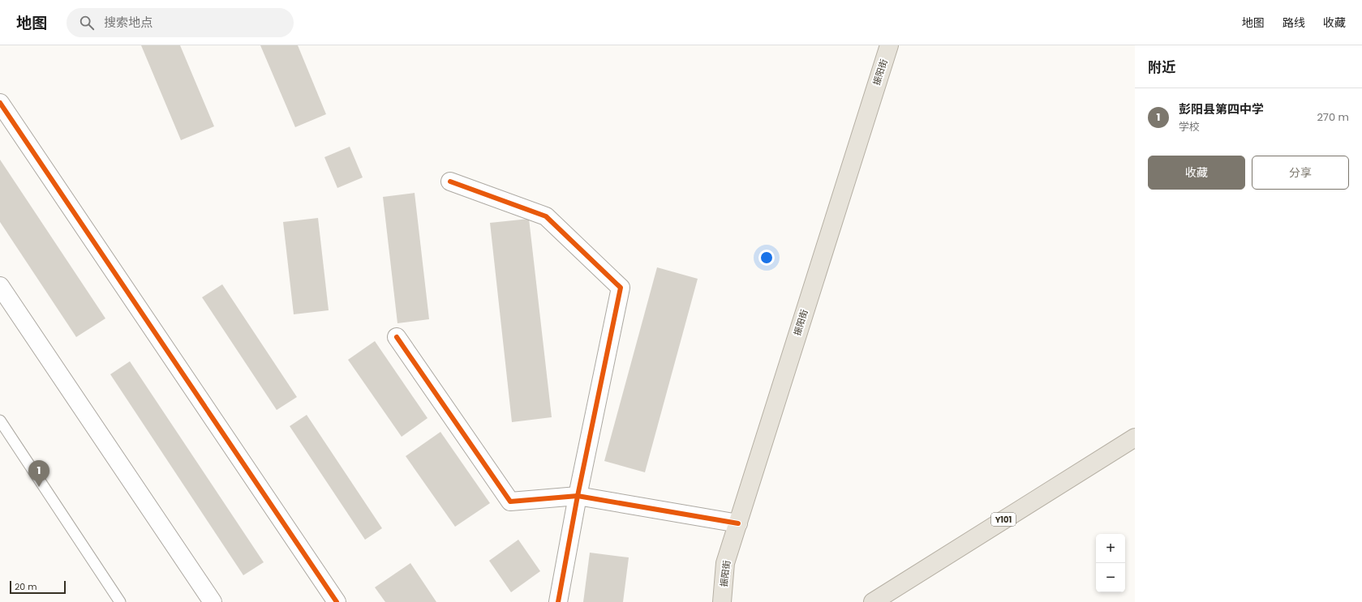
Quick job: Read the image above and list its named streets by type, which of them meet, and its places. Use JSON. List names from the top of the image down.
{
  "streets": {
    "highway": ["振阳街", "Y101"]
  },
  "scale_bar": "20 m",
  "page": {
    "header": "地图",
    "search": "搜索地点",
    "nav": ["地图", "路线", "收藏"],
    "heading": "附近",
    "list": [
      {
        "mark": "1",
        "name": "彭阳县第四中学",
        "note": "学校",
        "value": "270 m"
      }
    ],
    "buttons": ["收藏", "分享"],
    "pins": "1",
    "map_buttons": ["+", "−"],
    "scale": "20 m"
  }
}
